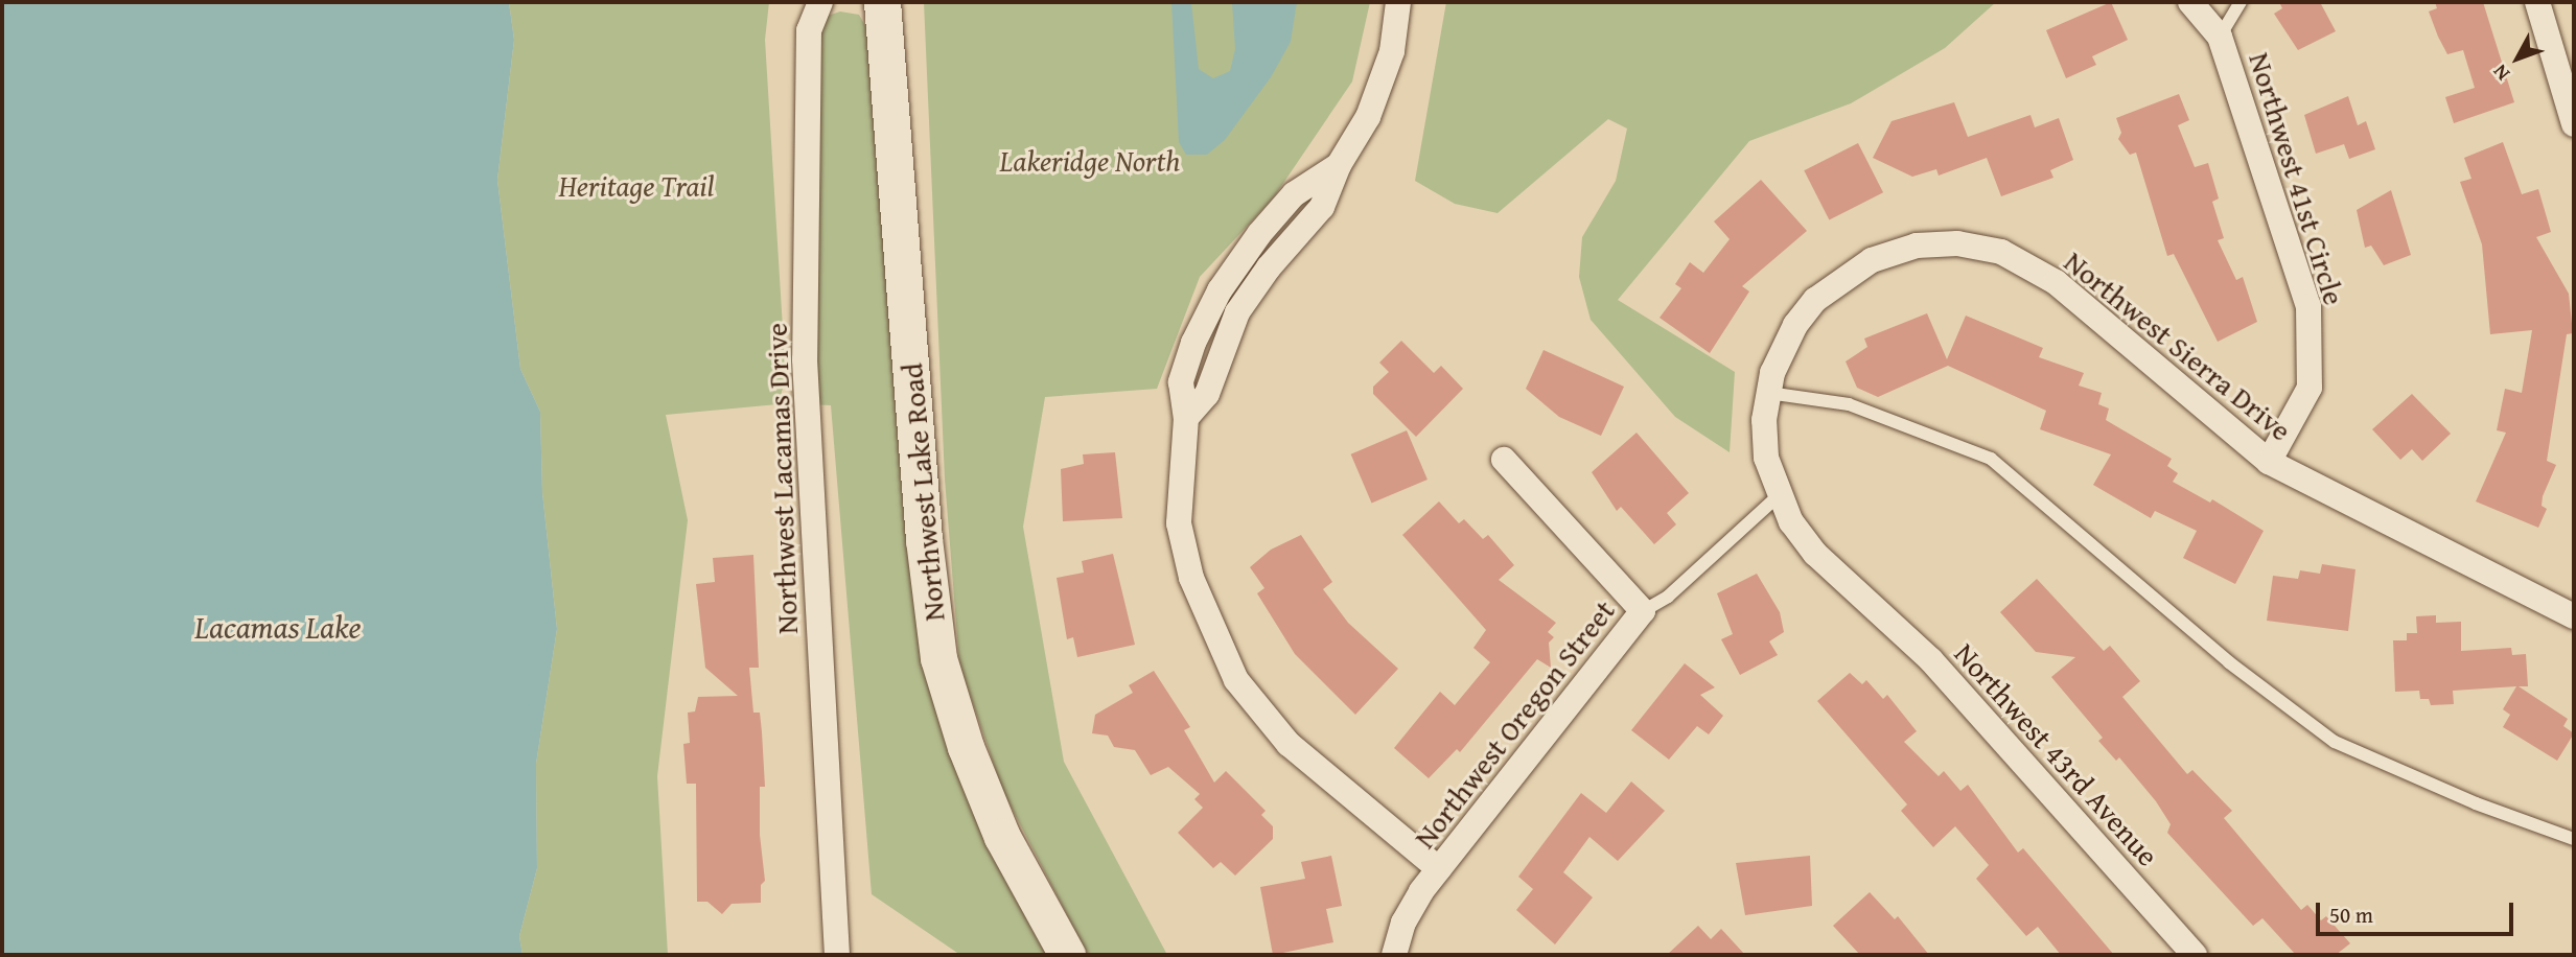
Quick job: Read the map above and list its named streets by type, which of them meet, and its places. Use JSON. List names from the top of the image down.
{
  "streets": {
    "main road": ["Northwest Lake Road"],
    "street": [
      "Northwest 41st Circle",
      "Northwest Sierra Drive",
      "Northwest Lacamas Drive",
      "Northwest Oregon Street",
      "Northwest 43rd Avenue"
    ]
  },
  "crossings": [
    ["Northwest 41st Circle", "Northwest Sierra Drive"],
    ["Northwest Sierra Drive", "Northwest Oregon Street"],
    ["Northwest Sierra Drive", "Northwest 43rd Avenue"]
  ],
  "water": ["Lacamas Lake"],
  "parks": ["Lakeridge North", "Heritage Trail"],
  "scale_bar": "50 m",
  "north": "bottom left"
}
